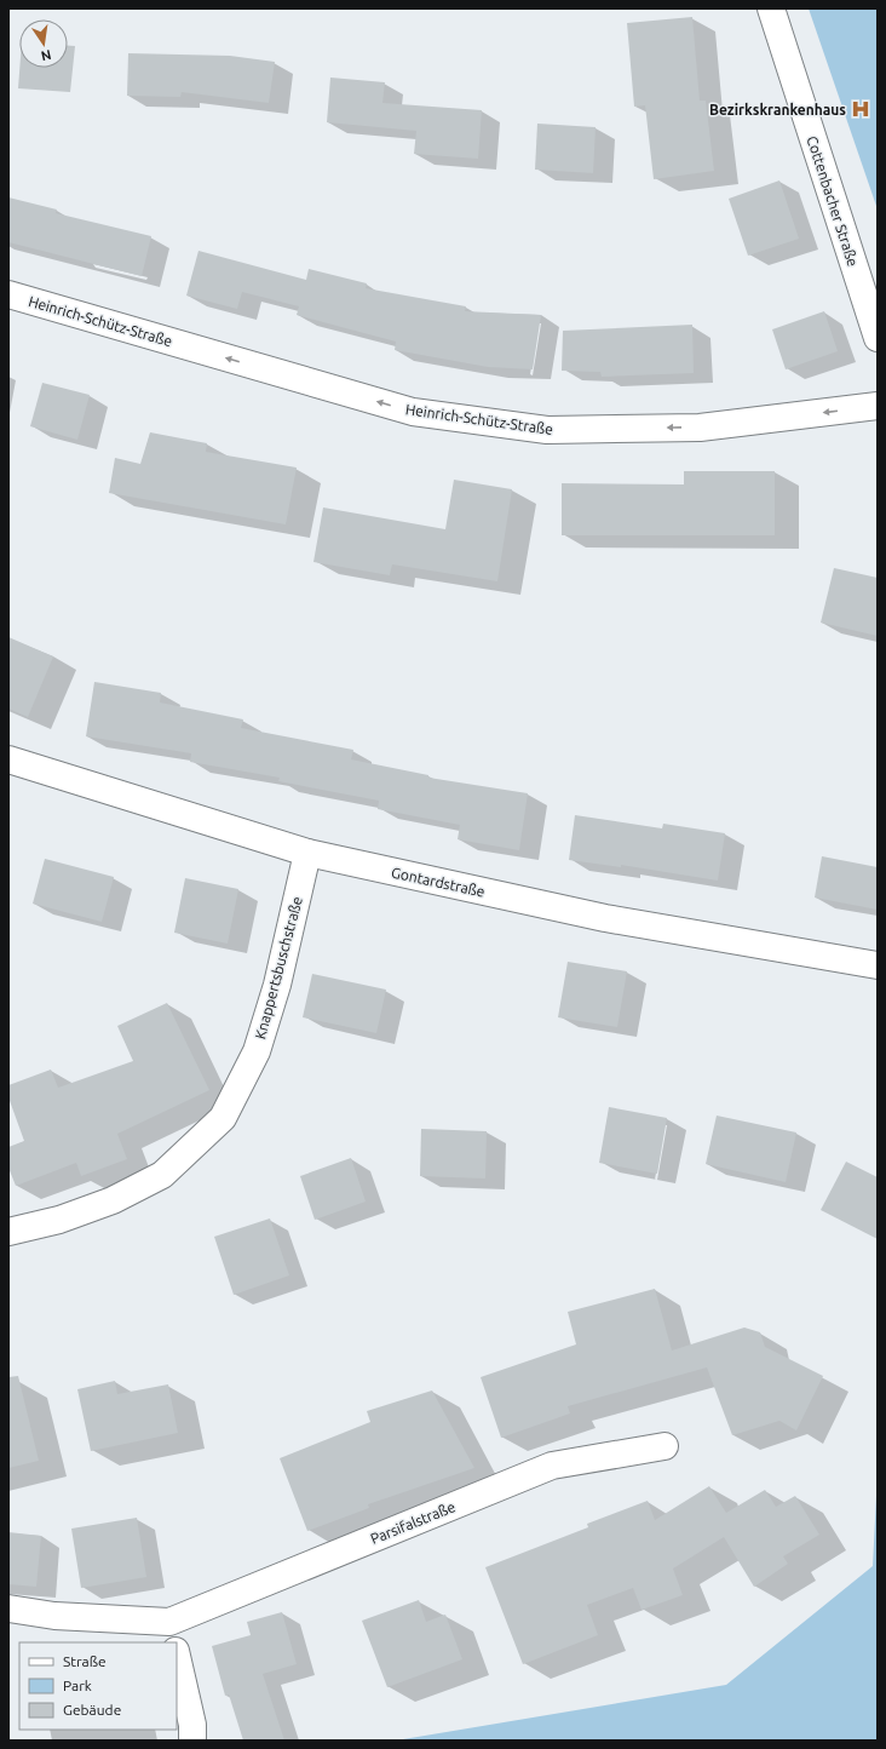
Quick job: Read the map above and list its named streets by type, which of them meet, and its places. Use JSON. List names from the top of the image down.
{
  "streets": {
    "street": [
      "Cottenbacher Straße",
      "Heinrich-Schütz-Straße",
      "Gontardstraße",
      "Knappertsbuschstraße",
      "Parsifalstraße"
    ]
  },
  "crossings": [
    ["Gontardstraße", "Knappertsbuschstraße"]
  ],
  "one_way": ["Heinrich-Schütz-Straße"],
  "places": {
    "hospital": ["Bezirkskrankenhaus"]
  },
  "legend": ["Straße", "Park", "Gebäude"],
  "north": "bottom"
}
